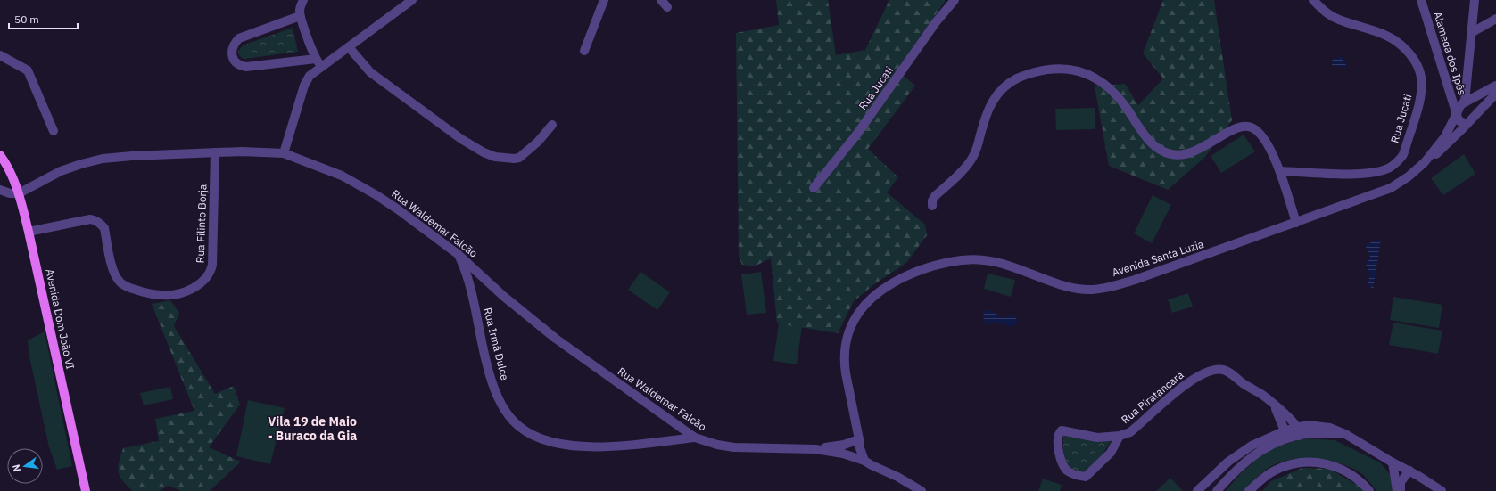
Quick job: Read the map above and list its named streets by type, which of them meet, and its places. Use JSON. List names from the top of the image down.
{
  "streets": {
    "main road": ["Avenida Dom João VI"],
    "street": [
      "Alameda dos Ipês",
      "Rua Jucati",
      "Rua Filinto Borja",
      "Rua Waldemar Falcão",
      "Avenida Santa Luzia",
      "Rua Irmã Dulce",
      "Rua Piratancará"
    ]
  },
  "crossings": [
    ["Alameda dos Ipês", "Avenida Santa Luzia"],
    ["Rua Filinto Borja", "Rua Waldemar Falcão"],
    ["Rua Filinto Borja", "Avenida Dom João VI"],
    ["Rua Waldemar Falcão", "Avenida Santa Luzia"],
    ["Rua Waldemar Falcão", "Avenida Dom João VI"],
    ["Rua Waldemar Falcão", "Rua Irmã Dulce"]
  ],
  "districts": ["Vila 19 de Maio - Buraco da Gia"],
  "scale_bar": "50 m",
  "north": "left"
}
